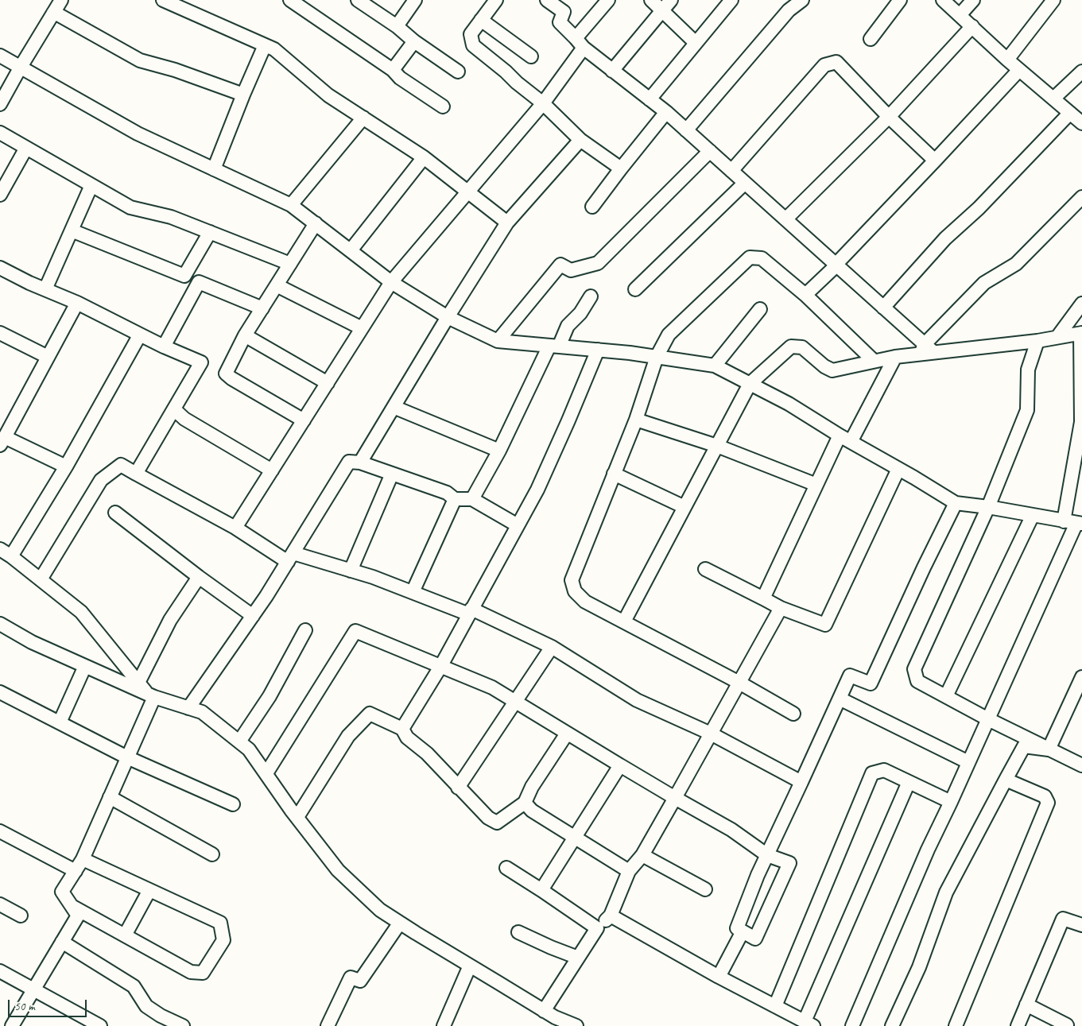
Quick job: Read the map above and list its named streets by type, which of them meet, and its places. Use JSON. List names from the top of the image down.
{
  "scale_bar": "50 m"
}
